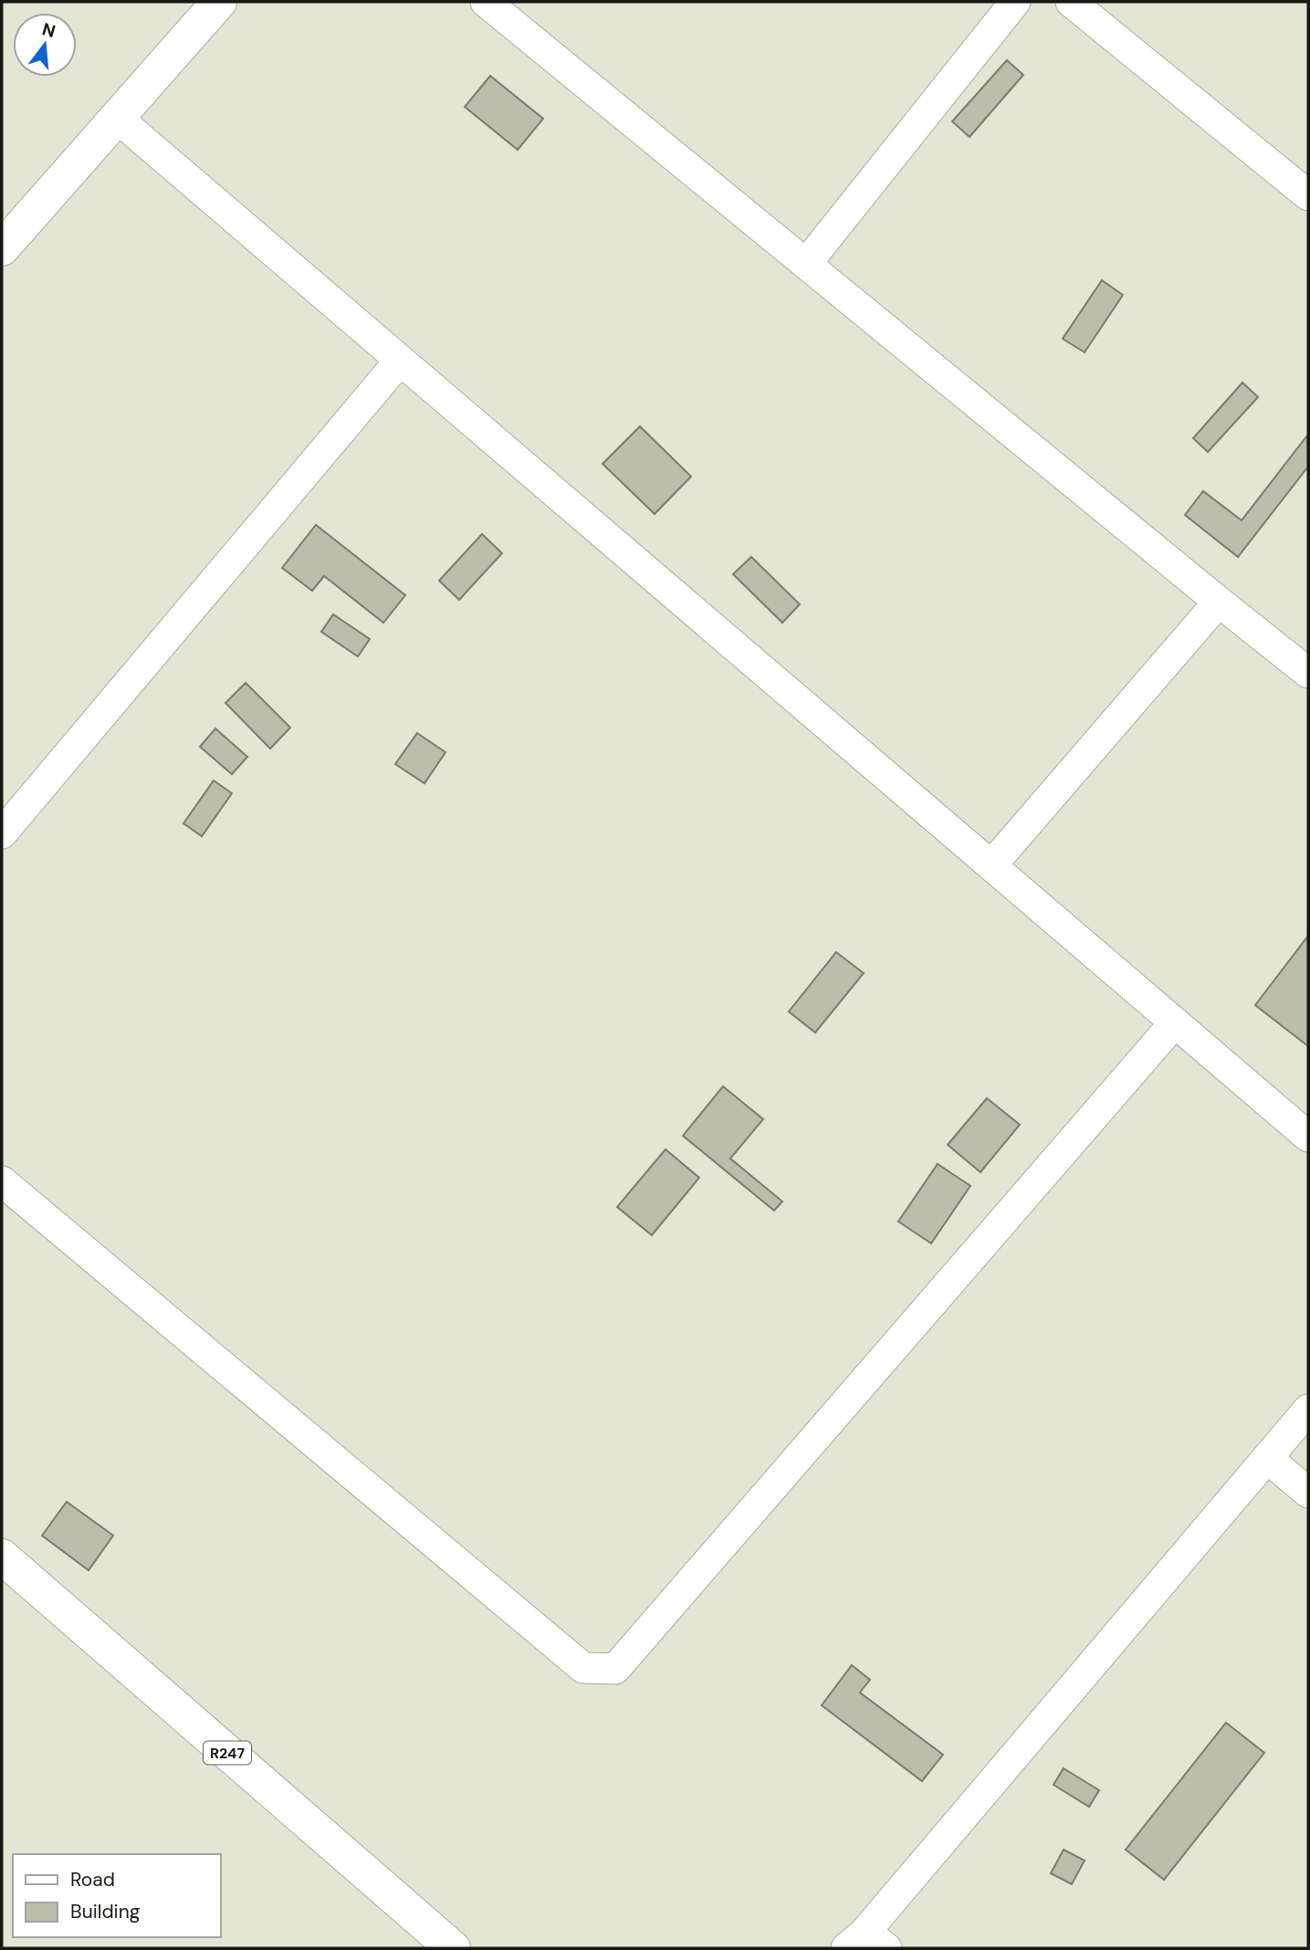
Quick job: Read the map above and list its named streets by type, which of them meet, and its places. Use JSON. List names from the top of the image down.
{
  "streets": {
    "main road": ["R247"]
  },
  "legend": ["Road", "Building"],
  "north": "top"
}
